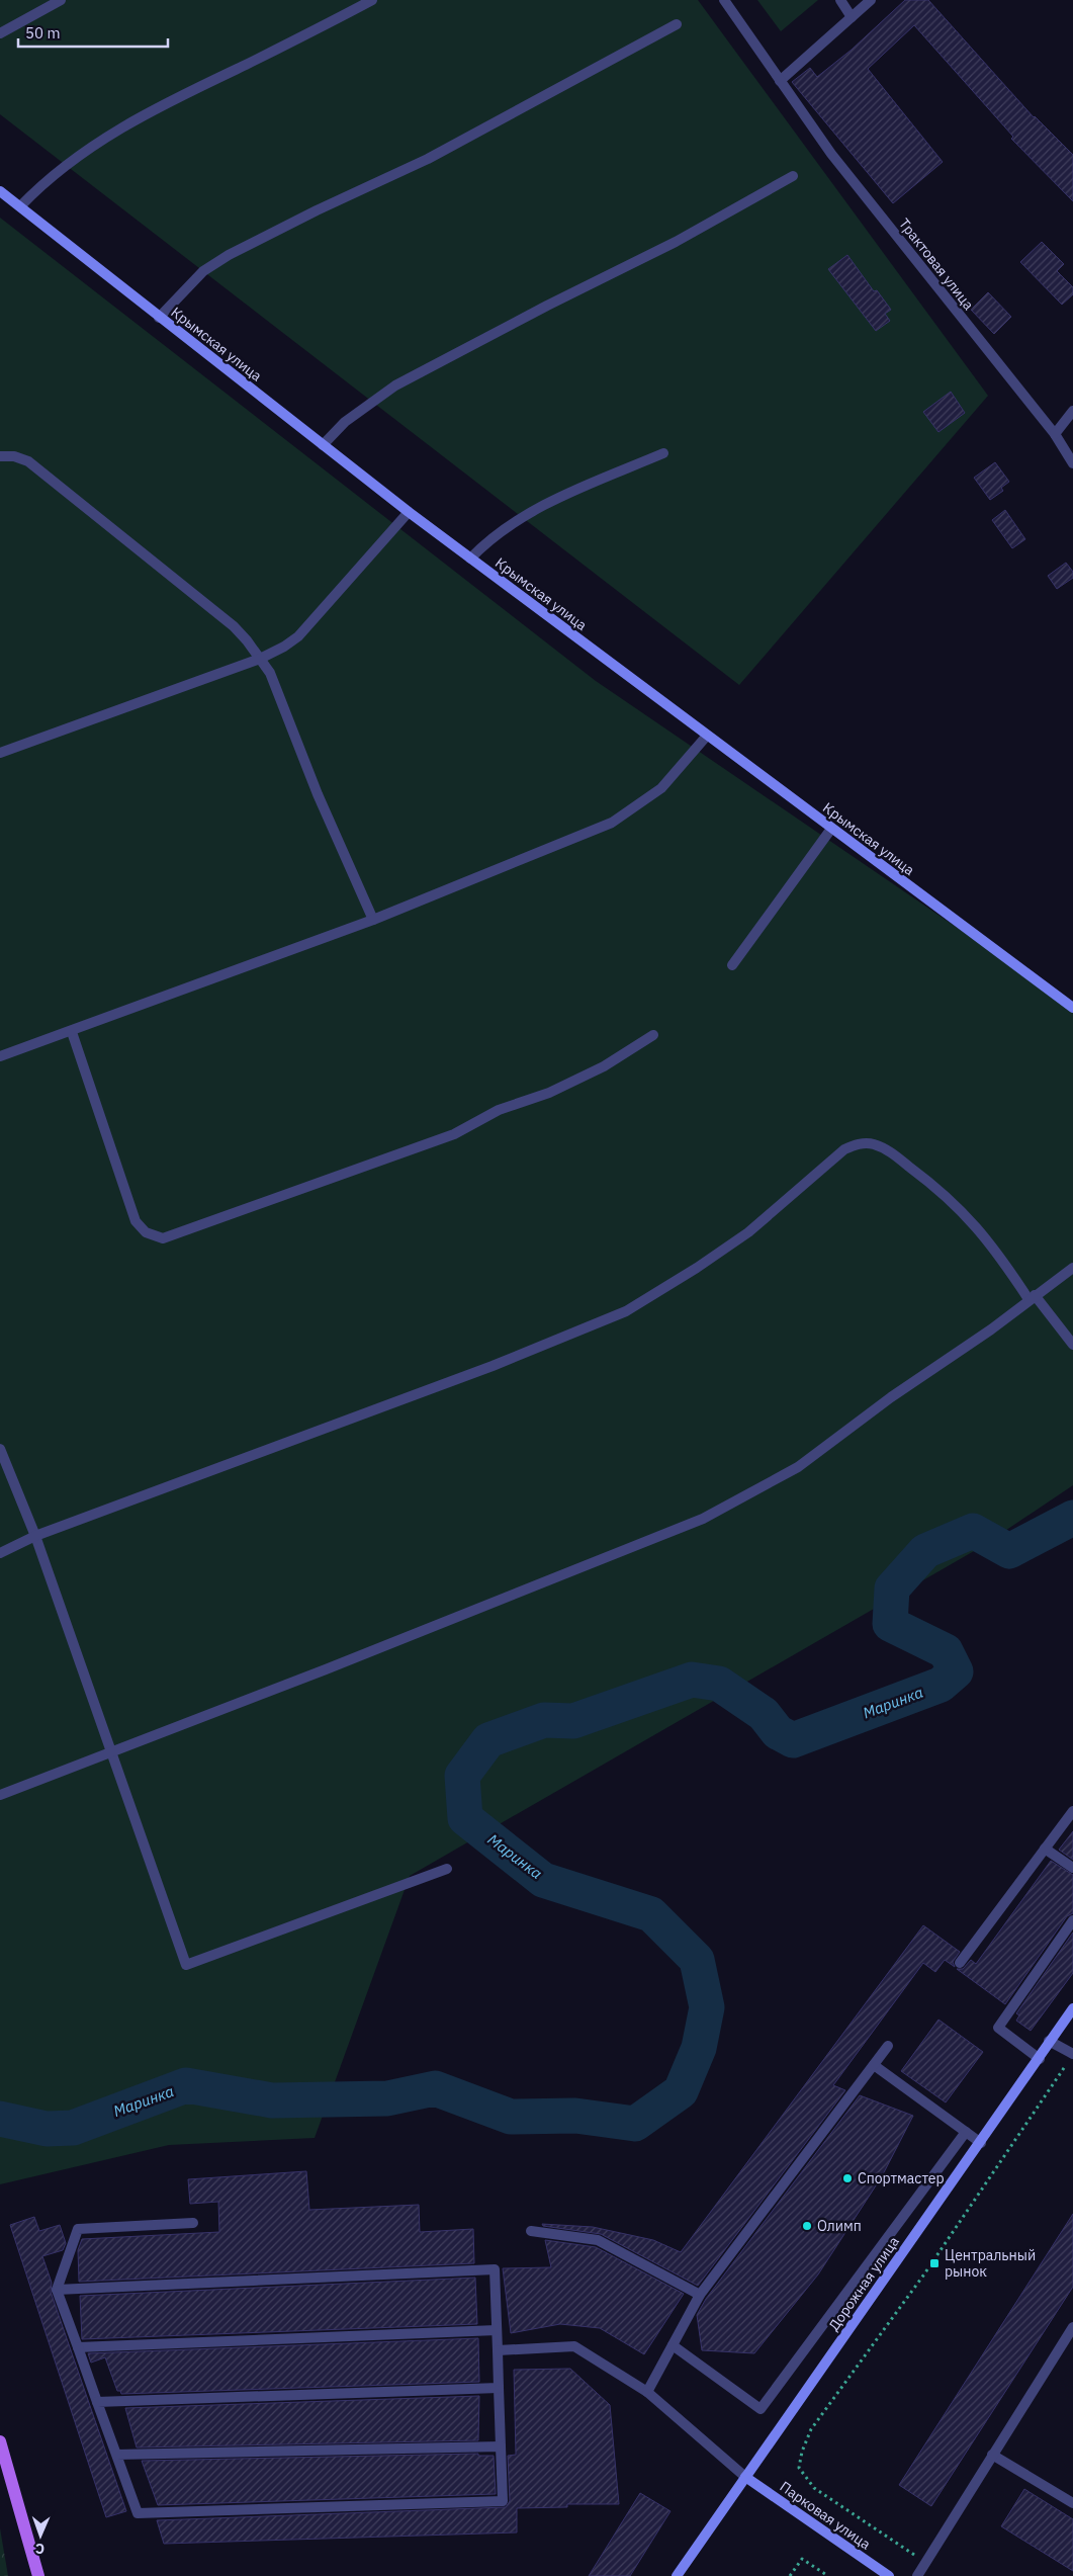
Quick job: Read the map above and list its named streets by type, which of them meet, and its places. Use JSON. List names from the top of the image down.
{
  "streets": {
    "main road": ["Крымская улица", "Дорожная улица", "Парковая улица"],
    "street": ["Трактовая улица"]
  },
  "crossings": [
    ["Дорожная улица", "Парковая улица"]
  ],
  "water": ["Маринка"],
  "places": {
    "other": ["Спортмастер", "Олимп"],
    "transit": ["Центральный рынок"]
  },
  "scale_bar": "50 m",
  "north": "bottom"
}
